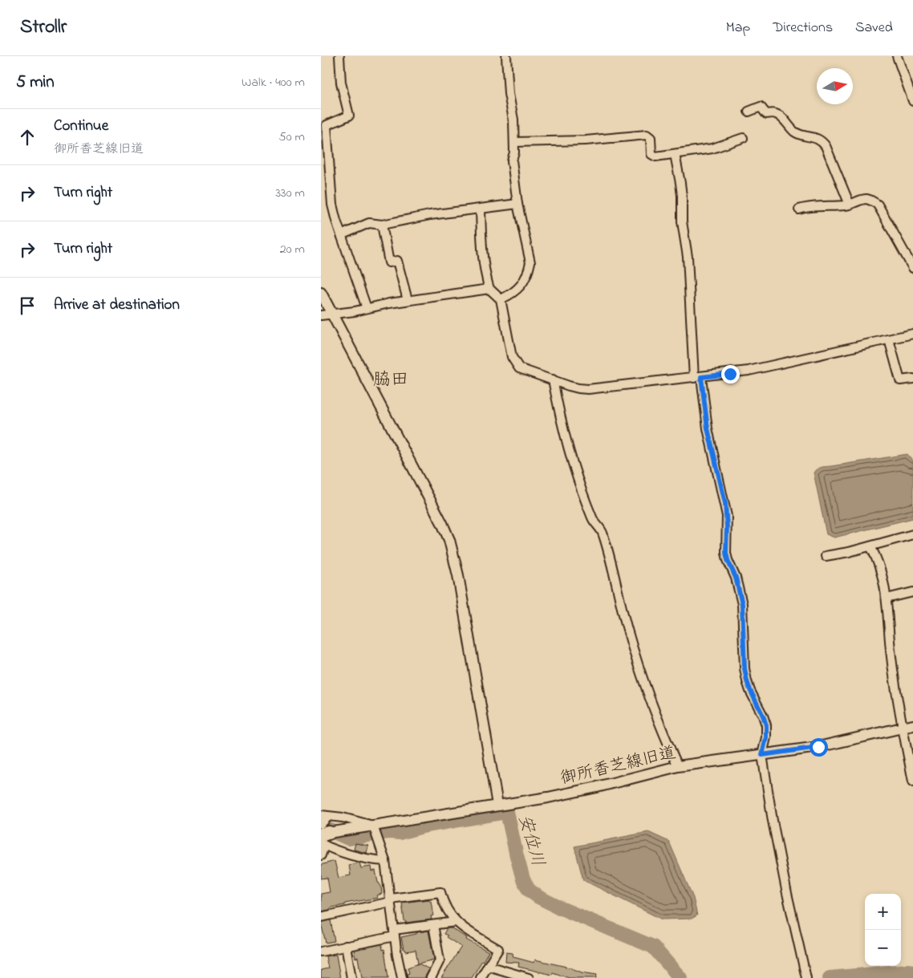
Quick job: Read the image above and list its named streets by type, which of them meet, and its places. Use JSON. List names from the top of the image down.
{
  "streets": {
    "street": ["御所香芝線旧道"]
  },
  "districts": ["脇田"],
  "water": ["安位川"],
  "north": "right",
  "page": {
    "header": "Strollr",
    "nav": ["Map", "Directions", "Saved"],
    "heading": ["5 min", "Walk · 400 m"],
    "list": [
      ["Continue", "御所香芝線旧道", "50 m"],
      ["Turn right", "330 m"],
      ["Turn right", "20 m"],
      "Arrive at destination"
    ],
    "map_buttons": ["+", "−"]
  }
}
